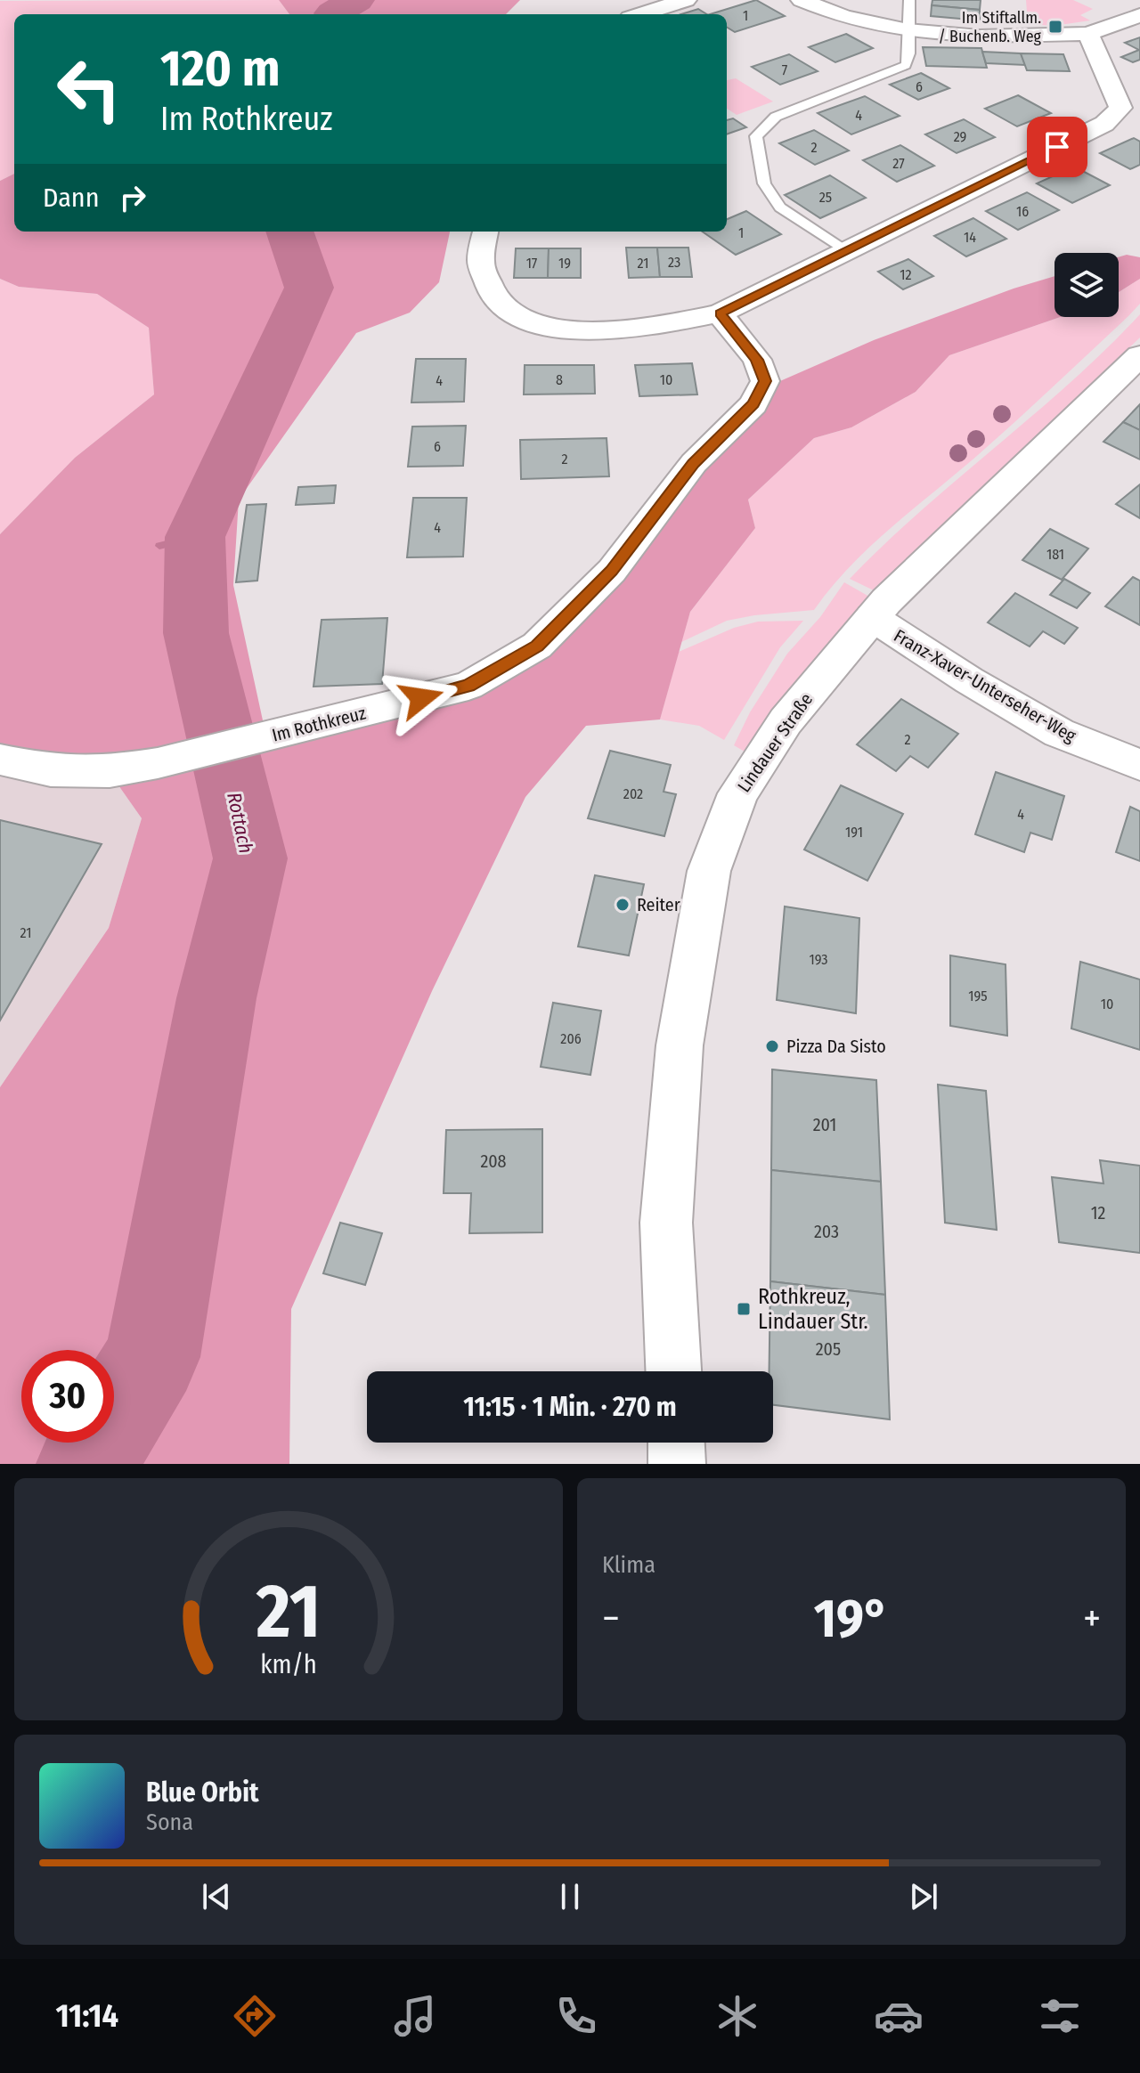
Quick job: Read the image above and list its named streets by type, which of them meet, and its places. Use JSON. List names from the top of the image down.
{
  "streets": {
    "main road": ["Lindauer Straße"],
    "street": ["Franz-Xaver-Unterseher-Weg", "Im Rothkreuz"]
  },
  "crossings": [
    ["Franz-Xaver-Unterseher-Weg", "Lindauer Straße"]
  ],
  "water": ["Rottach"],
  "places": {
    "transit": ["Im Stiftallm. / Buchenb. Weg", "Rothkreuz, Lindauer Str."],
    "other": ["Reiter", "Pizza Da Sisto"]
  },
  "house_numbers": [
    "1",
    "7",
    "6",
    "4",
    "29",
    "2",
    "27",
    "25",
    "16",
    "1",
    "14",
    "23",
    "17",
    "19",
    "21",
    "12",
    "8",
    "10",
    "4",
    "6",
    "2",
    "4",
    "181",
    "2",
    "202",
    "4",
    "191",
    "21",
    "193",
    "195",
    "10",
    "206",
    "201",
    "208",
    "12",
    "203",
    "205"
  ],
  "page": {
    "turn": ["120 m", "Im Rothkreuz"],
    "then": "Dann",
    "limit": "30",
    "trip": "11:15 · 1 Min. · 270 m",
    "tile": "Klima",
    "heat": ["−", "19°", "+"],
    "song": ["Blue Orbit", "Sona"],
    "tabs": "11:14",
    "gauge": ["21", "km/h"]
  }
}
